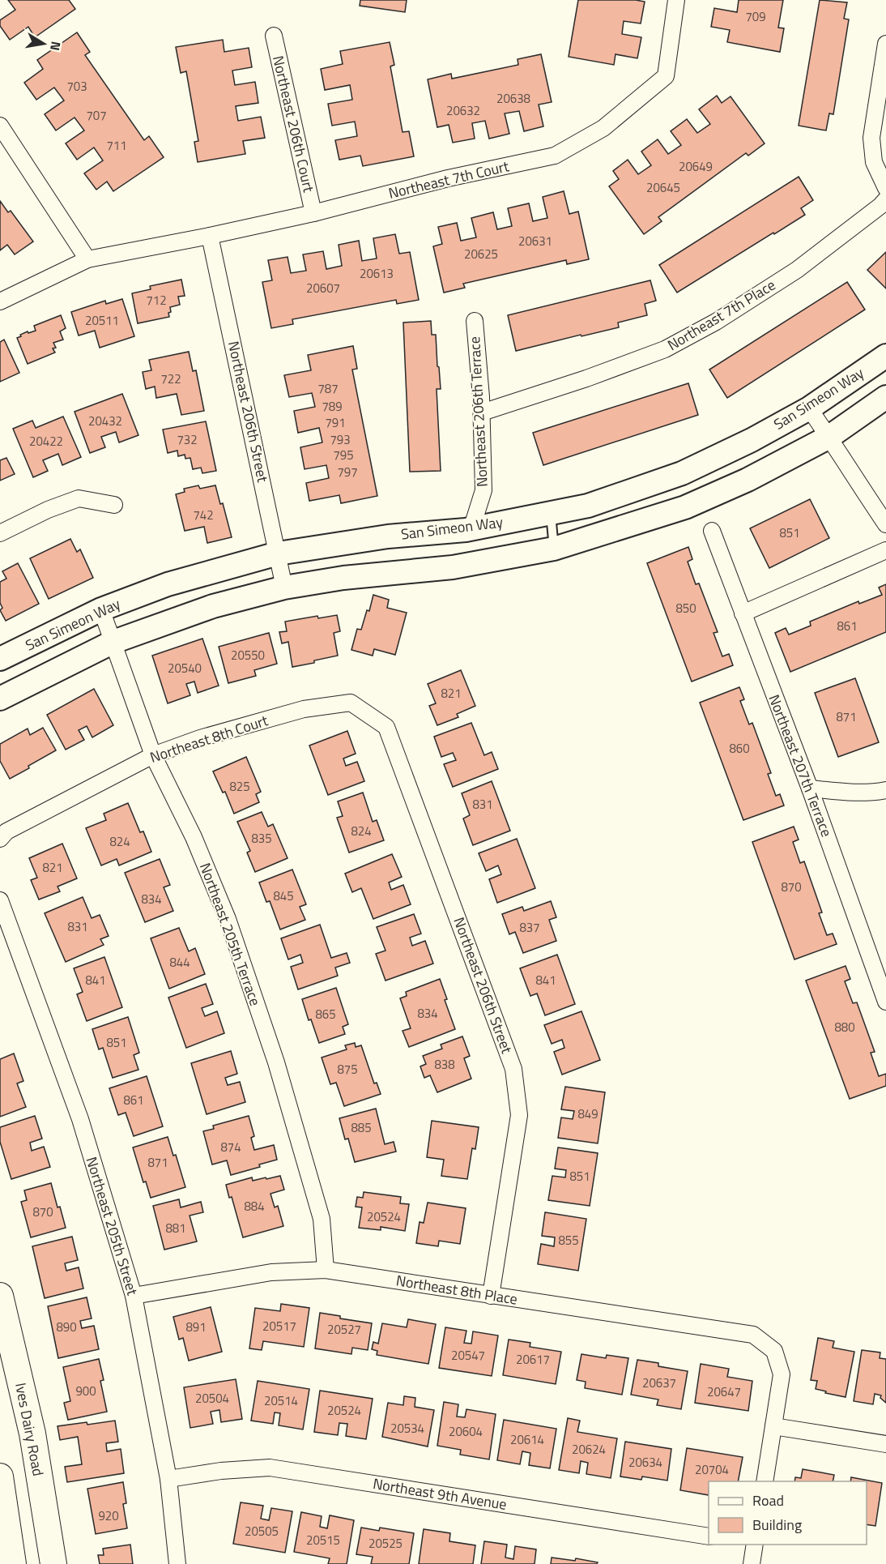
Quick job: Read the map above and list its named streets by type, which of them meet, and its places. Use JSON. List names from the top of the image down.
{
  "streets": {
    "main road": ["Ives Dairy Road"],
    "street": [
      "Northeast 206th Court",
      "Northeast 7th Court",
      "Northeast 7th Place",
      "San Simeon Way",
      "Northeast 206th Street",
      "Northeast 206th Terrace",
      "Northeast 8th Court",
      "Northeast 207th Terrace",
      "Northeast 205th Terrace",
      "Northeast 205th Street",
      "Northeast 8th Place",
      "Northeast 9th Avenue"
    ]
  },
  "crossings": [
    ["Northeast 206th Court", "Northeast 7th Court"],
    ["Northeast 7th Court", "Northeast 206th Street"],
    ["Northeast 7th Place", "Northeast 206th Terrace"],
    ["San Simeon Way", "Northeast 206th Street"],
    ["San Simeon Way", "Northeast 206th Terrace"],
    ["San Simeon Way", "Northeast 205th Terrace"],
    ["Northeast 206th Street", "Northeast 8th Court"],
    ["Northeast 206th Street", "Northeast 8th Place"],
    ["Northeast 8th Court", "Northeast 205th Terrace"],
    ["Northeast 205th Terrace", "Northeast 8th Place"],
    ["Northeast 205th Street", "Northeast 8th Place"],
    ["Northeast 205th Street", "Northeast 9th Avenue"]
  ],
  "house_numbers": [
    "709",
    "703",
    "20638",
    "20632",
    "707",
    "711",
    "20649",
    "20645",
    "20631",
    "20625",
    "20613",
    "20607",
    "712",
    "20511",
    "722",
    "787",
    "789",
    "20432",
    "791",
    "732",
    "793",
    "20422",
    "795",
    "797",
    "742",
    "851",
    "850",
    "861",
    "20550",
    "20540",
    "821",
    "871",
    "860",
    "825",
    "831",
    "824",
    "835",
    "824",
    "821",
    "870",
    "845",
    "834",
    "831",
    "837",
    "844",
    "841",
    "841",
    "834",
    "865",
    "880",
    "851",
    "838",
    "875",
    "861",
    "849",
    "885",
    "874",
    "871",
    "851",
    "884",
    "870",
    "20524",
    "881",
    "855",
    "20517",
    "890",
    "891",
    "20527",
    "20547",
    "20617",
    "20637",
    "900",
    "20647",
    "20504",
    "20514",
    "20524",
    "20534",
    "20604",
    "20614",
    "20624",
    "20634",
    "20704",
    "920",
    "20505",
    "20515",
    "20525"
  ],
  "legend": ["Road", "Building"],
  "north": "right"
}
